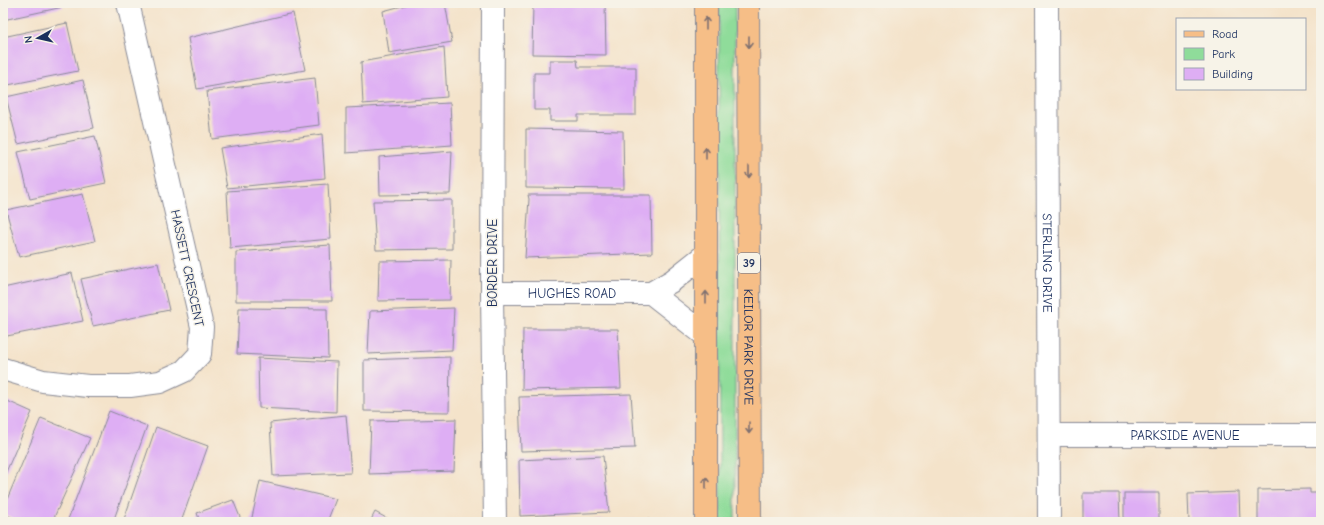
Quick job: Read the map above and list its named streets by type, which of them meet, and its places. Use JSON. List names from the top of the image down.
{
  "streets": {
    "main road": ["39", "KEILOR PARK DRIVE"],
    "street": [
      "STERLING DRIVE",
      "BORDER DRIVE",
      "HASSETT CRESCENT",
      "HUGHES ROAD",
      "PARKSIDE AVENUE"
    ]
  },
  "crossings": [
    ["STERLING DRIVE", "PARKSIDE AVENUE"],
    ["BORDER DRIVE", "HUGHES ROAD"]
  ],
  "legend": ["Road", "Park", "Building"],
  "north": "left"
}
